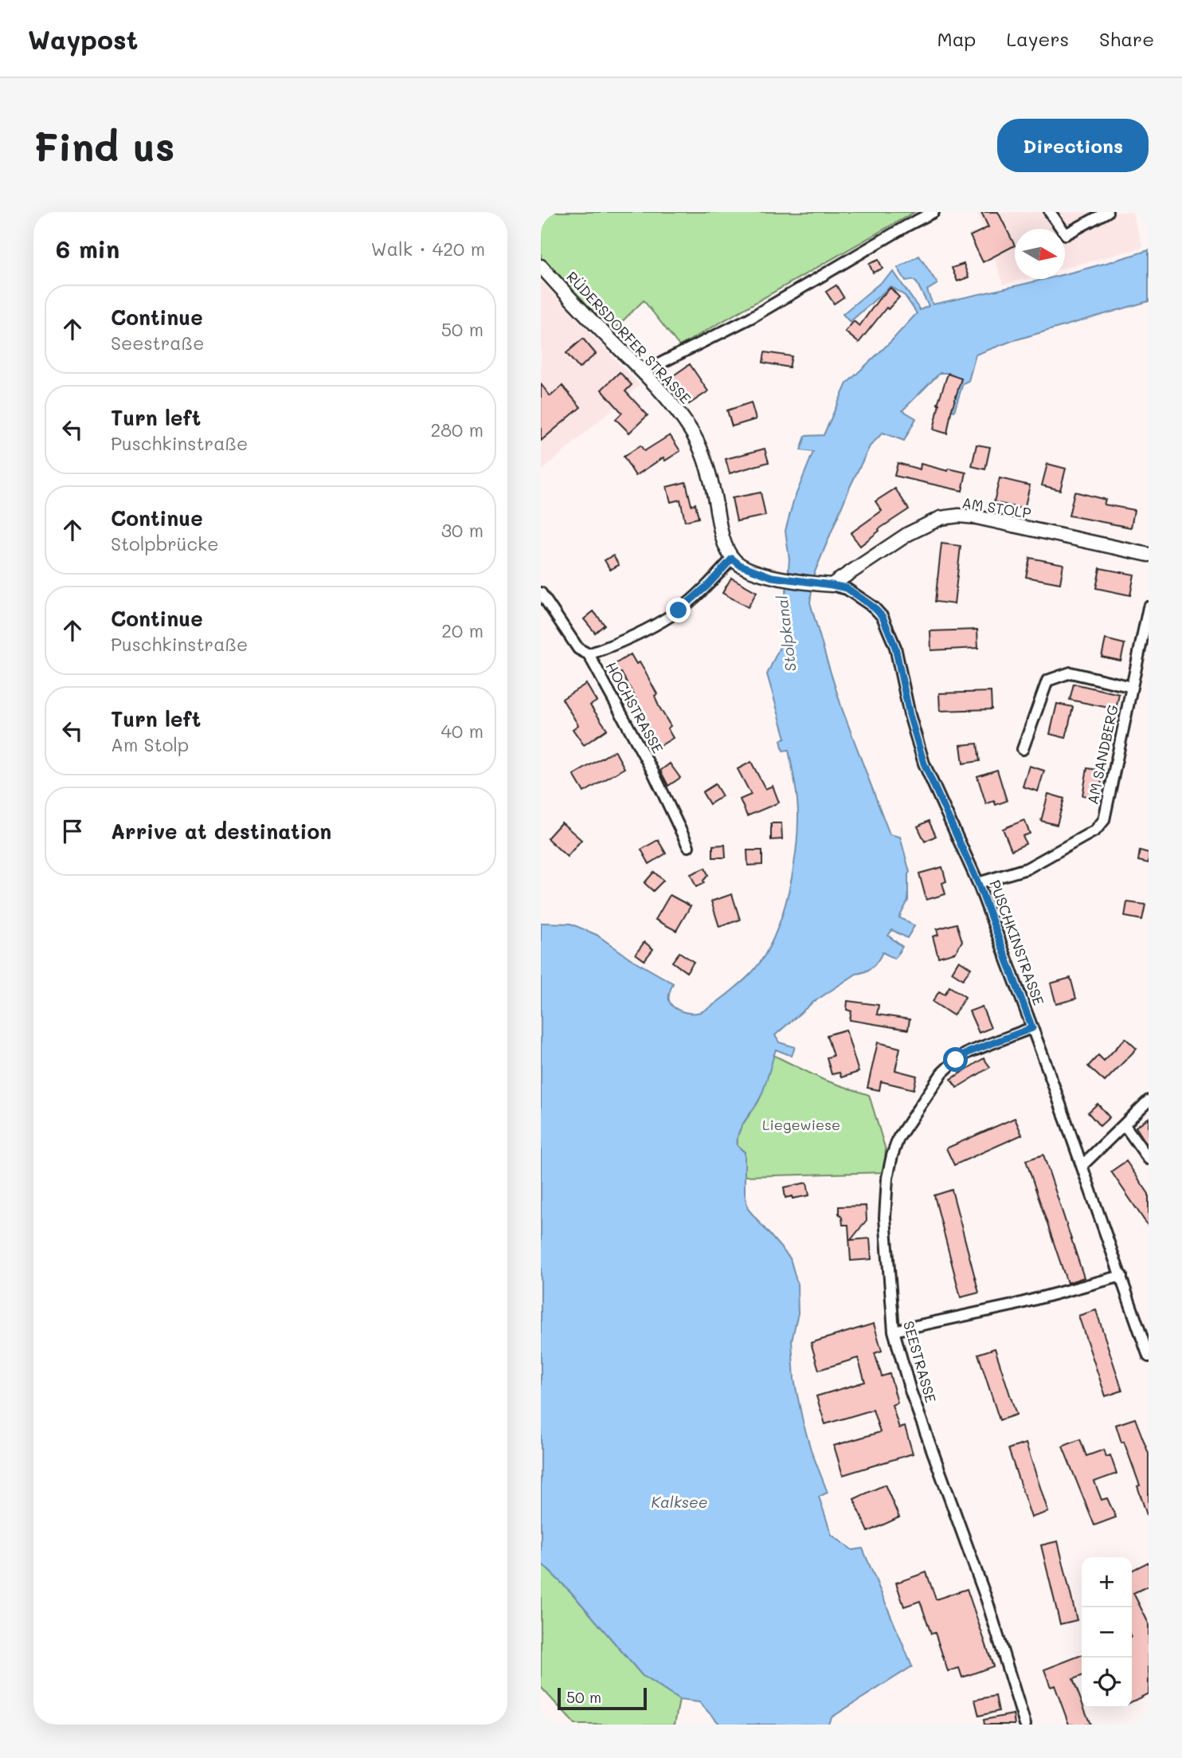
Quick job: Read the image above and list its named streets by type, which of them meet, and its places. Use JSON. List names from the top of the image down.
{
  "streets": {
    "main road": ["RÜDERSDORFER STRASSE", "AM STOLP"],
    "street": [
      "HOCHSTRASSE",
      "AM SANDBERG",
      "PUSCHKINSTRASSE",
      "SEESTRASSE"
    ]
  },
  "crossings": [
    ["AM STOLP", "PUSCHKINSTRASSE"],
    ["AM SANDBERG", "PUSCHKINSTRASSE"],
    ["PUSCHKINSTRASSE", "SEESTRASSE"]
  ],
  "water": ["Stolpkanal", "Kalksee"],
  "parks": ["Liegewiese"],
  "scale_bar": "50 m",
  "north": "right",
  "page": {
    "header": "Waypost",
    "nav": ["Map", "Layers", "Share"],
    "buttons": "Directions",
    "title": "Find us",
    "heading": ["6 min", "Walk · 420 m"],
    "list": [
      ["Continue", "Seestraße", "50 m"],
      ["Turn left", "Puschkinstraße", "280 m"],
      ["Continue", "Stolpbrücke", "30 m"],
      ["Continue", "Puschkinstraße", "20 m"],
      ["Turn left", "Am Stolp", "40 m"],
      "Arrive at destination"
    ],
    "map_buttons": ["+", "−"],
    "scale": "50 m"
  }
}
